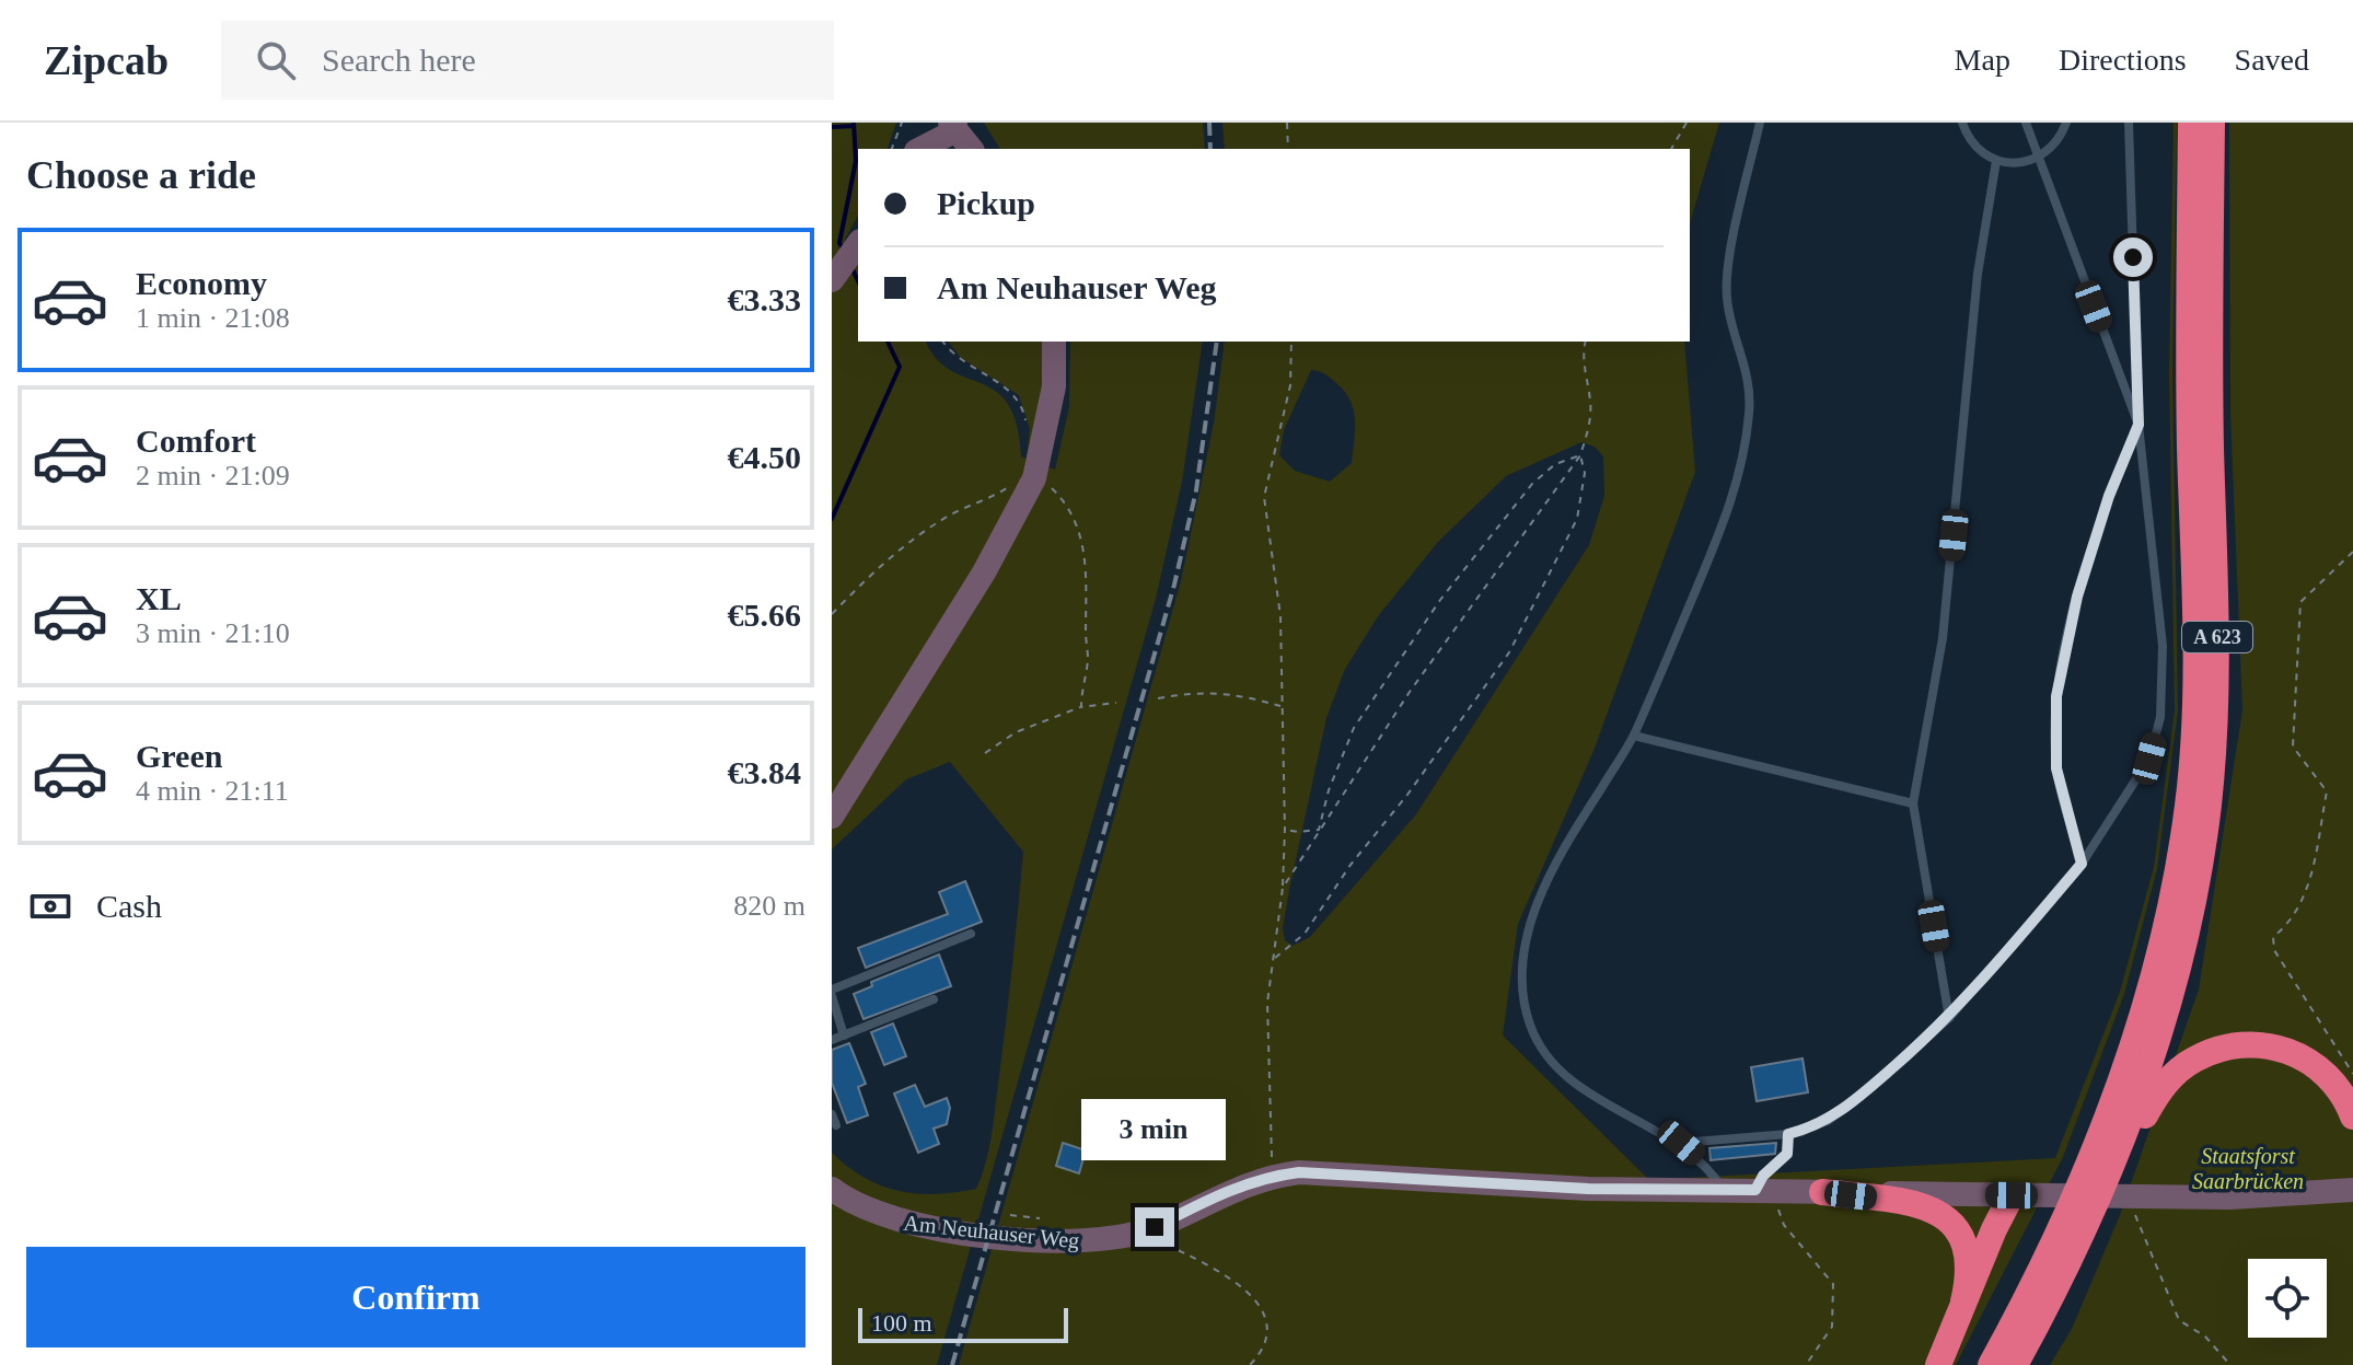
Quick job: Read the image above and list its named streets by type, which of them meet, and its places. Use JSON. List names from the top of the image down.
{
  "streets": {
    "highway": ["A 623"],
    "street": ["Am Neuhauser Weg"]
  },
  "parks": ["Staatsforst Saarbrücken"],
  "scale_bar": "100 m",
  "page": {
    "header": "Zipcab",
    "search": "Search here",
    "nav": ["Map", "Directions", "Saved"],
    "heading": "Choose a ride",
    "banner": ["Pickup", "Am Neuhauser Weg"],
    "list": [
      {
        "name": "Economy",
        "note": "1 min · 21:08",
        "value": "€3.33"
      },
      {
        "name": "Comfort",
        "note": "2 min · 21:09",
        "value": "€4.50"
      },
      {
        "name": "XL",
        "note": "3 min · 21:10",
        "value": "€5.66"
      },
      {
        "name": "Green",
        "note": "4 min · 21:11",
        "value": "€3.84"
      }
    ],
    "pay": ["Cash", "820 m"],
    "bubble": "3 min",
    "buttons": "Confirm",
    "scale": "100 m"
  }
}
